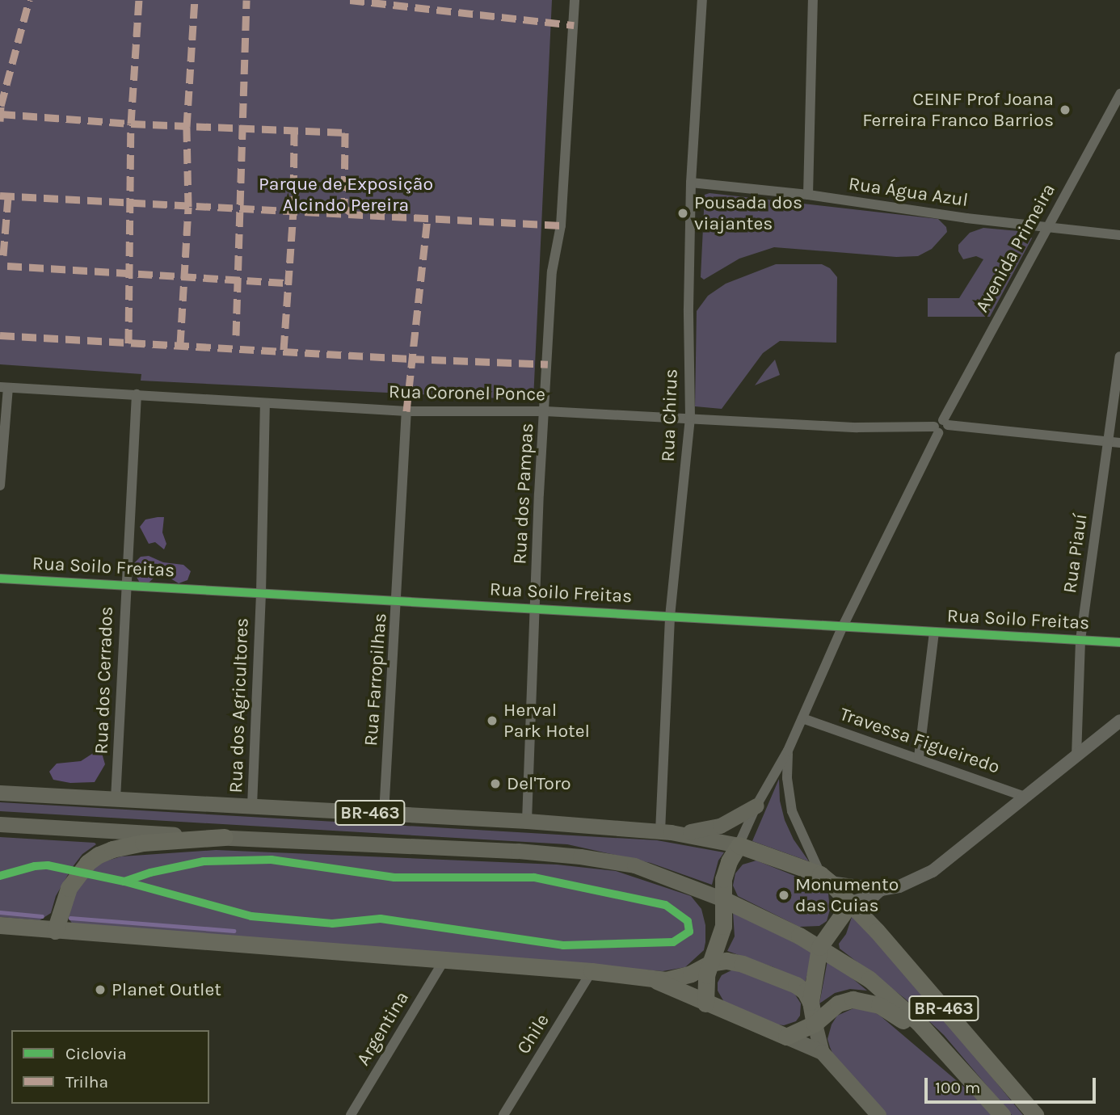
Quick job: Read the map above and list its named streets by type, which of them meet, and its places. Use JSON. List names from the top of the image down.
{
  "streets": {
    "highway": ["BR-463"],
    "street": [
      "Rua Água Azul",
      "Avenida Primeira",
      "Rua Coronel Ponce",
      "Rua Chirus",
      "Rua dos Pampas",
      "Rua Piauí",
      "Rua Soilo Freitas",
      "Rua Farropilhas",
      "Rua dos Cerrados",
      "Rua dos Agricultores",
      "Travessa Figueiredo",
      "Argentina",
      "Chile"
    ]
  },
  "crossings": [
    ["Rua Água Azul", "Avenida Primeira"],
    ["Rua Água Azul", "Rua Chirus"],
    ["Avenida Primeira", "Rua Coronel Ponce"],
    ["Avenida Primeira", "Rua Soilo Freitas"],
    ["Avenida Primeira", "Travessa Figueiredo"],
    ["Avenida Primeira", "BR-463"],
    ["Rua Coronel Ponce", "Rua Chirus"],
    ["Rua Coronel Ponce", "Rua dos Pampas"],
    ["Rua Coronel Ponce", "Rua Piauí"],
    ["Rua Coronel Ponce", "Rua Farropilhas"],
    ["Rua Coronel Ponce", "Rua dos Cerrados"],
    ["Rua Coronel Ponce", "Rua dos Agricultores"],
    ["Rua Chirus", "Rua Soilo Freitas"],
    ["Rua Chirus", "BR-463"],
    ["Rua dos Pampas", "Rua Soilo Freitas"],
    ["Rua dos Pampas", "BR-463"],
    ["Rua Piauí", "Rua Soilo Freitas"],
    ["Rua Soilo Freitas", "Rua Farropilhas"],
    ["Rua Soilo Freitas", "Rua dos Cerrados"],
    ["Rua Soilo Freitas", "Rua dos Agricultores"],
    ["Rua Farropilhas", "BR-463"],
    ["Rua dos Cerrados", "BR-463"],
    ["Rua dos Agricultores", "BR-463"]
  ],
  "parks": ["Parque de Exposição Alcindo Pereira"],
  "places": [
    "CEINF Prof Joana Ferreira Franco Barrios",
    "Pousada dos viajantes",
    "Herval Park Hotel",
    "Del'Toro",
    "Monumento das Cuias",
    "Planet Outlet"
  ],
  "legend": ["Ciclovia", "Trilha"],
  "scale_bar": "100 m"
}
